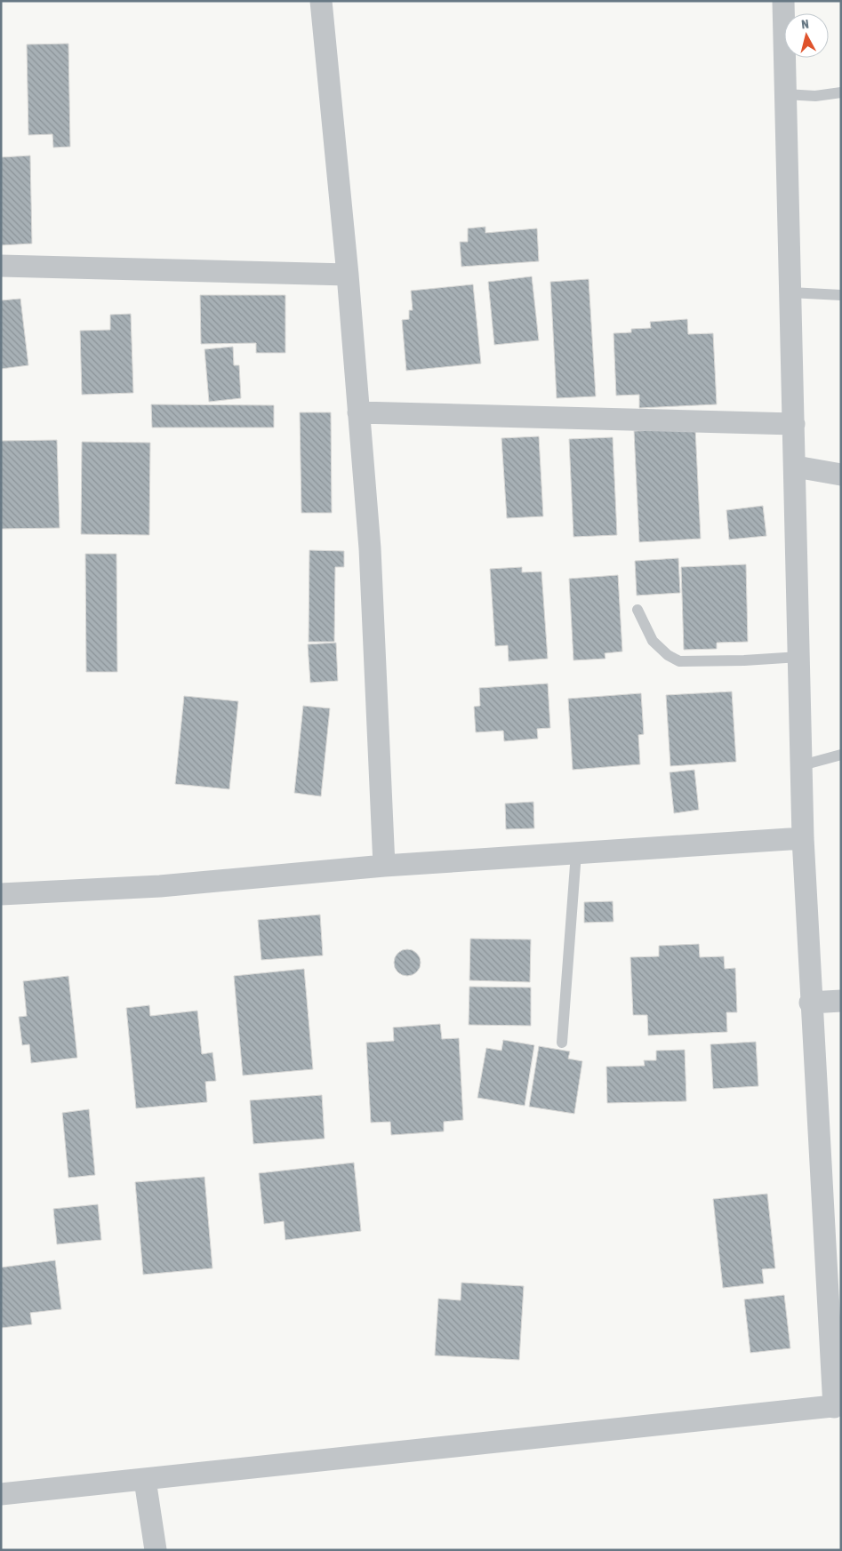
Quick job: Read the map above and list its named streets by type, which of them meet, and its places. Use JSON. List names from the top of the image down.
{
  "north": "top"
}
